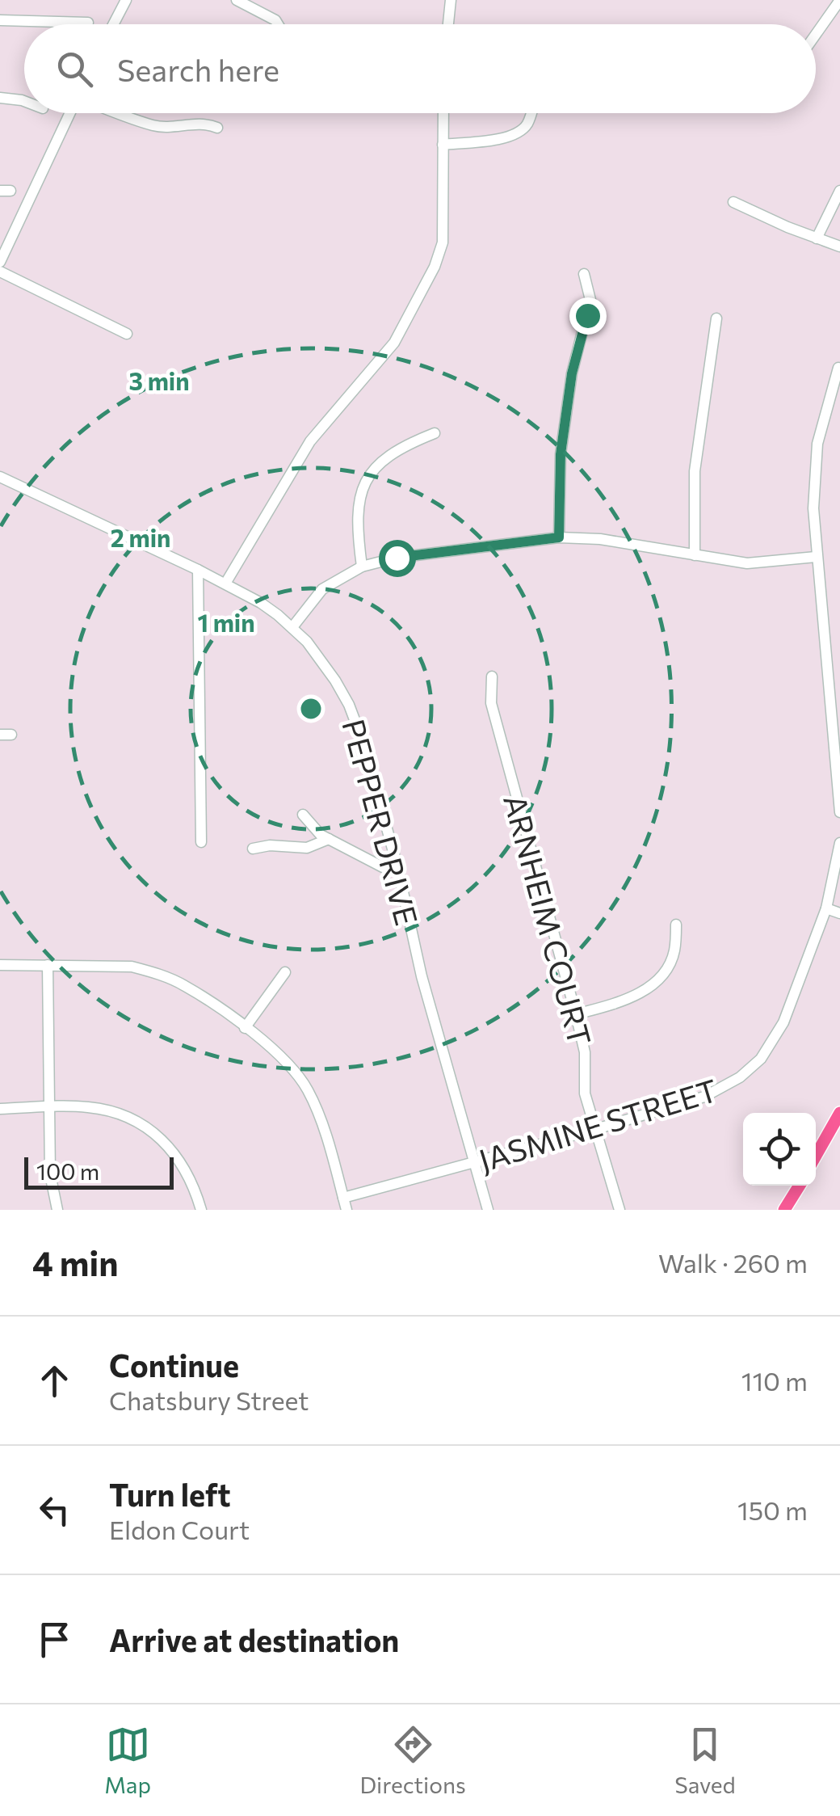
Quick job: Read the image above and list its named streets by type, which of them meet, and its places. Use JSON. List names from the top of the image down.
{
  "streets": {
    "street": ["PEPPER DRIVE", "ARNHEIM COURT", "JASMINE STREET"]
  },
  "crossings": [
    ["PEPPER DRIVE", "JASMINE STREET"],
    ["ARNHEIM COURT", "JASMINE STREET"]
  ],
  "scale_bar": "100 m",
  "page": {
    "search": "Search here",
    "scale": "100 m",
    "heading": ["4 min", "Walk · 260 m"],
    "list": [
      ["Continue", "Chatsbury Street", "110 m"],
      ["Turn left", "Eldon Court", "150 m"],
      "Arrive at destination"
    ],
    "nav": ["Map", "Directions", "Saved"]
  },
  "rings": ["3 min", "2 min", "1 min"]
}
